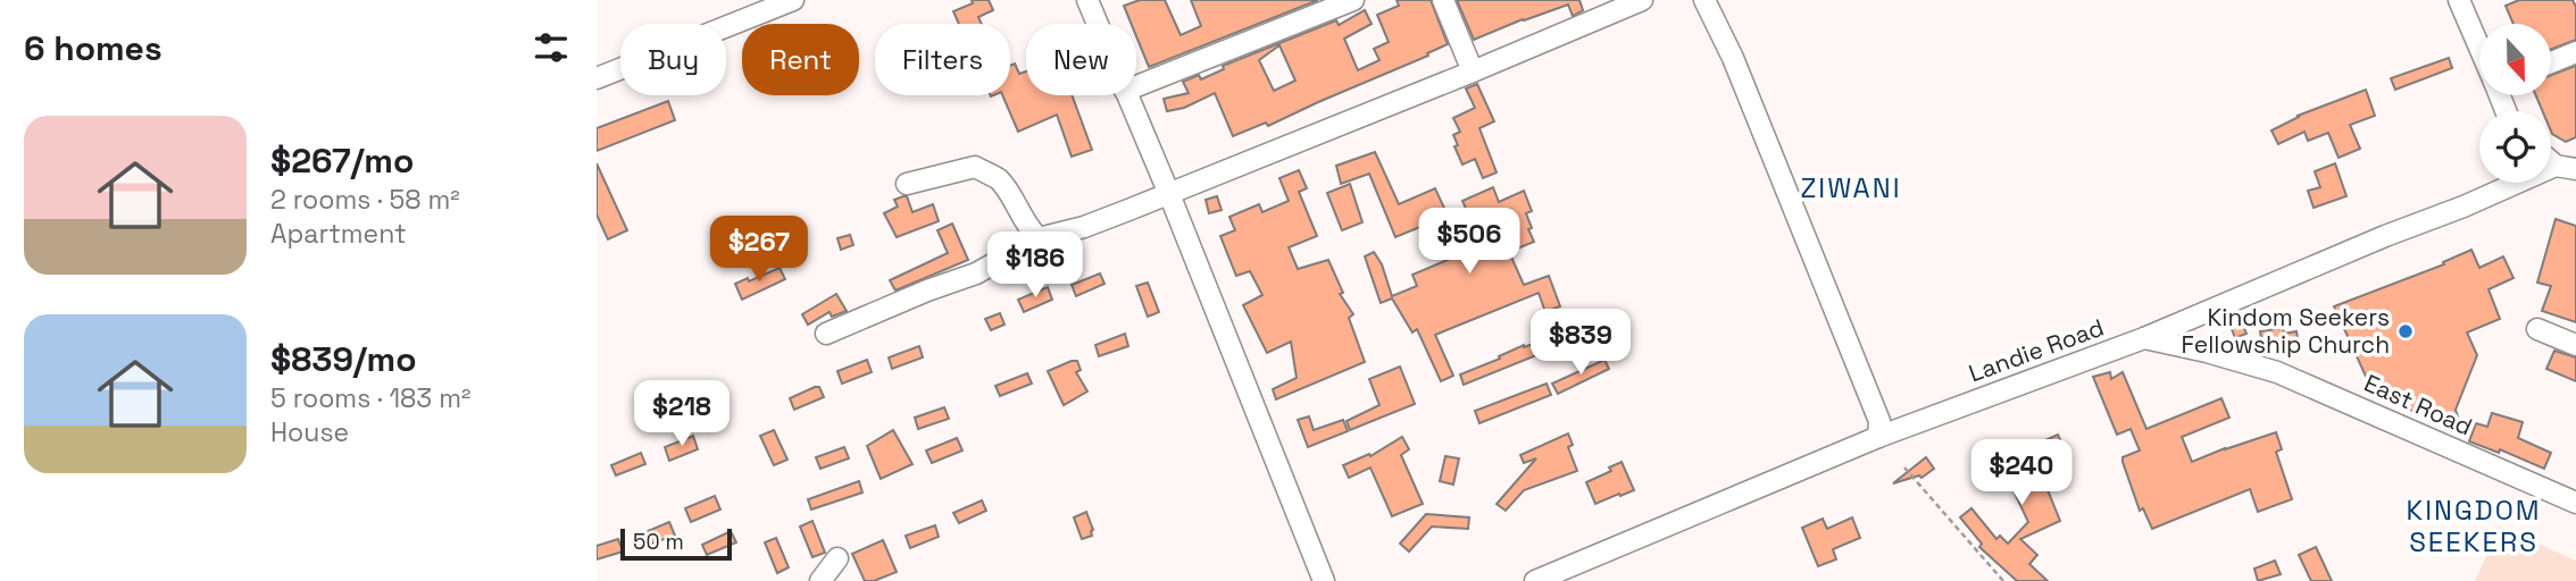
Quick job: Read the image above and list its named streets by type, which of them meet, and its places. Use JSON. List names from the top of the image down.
{
  "streets": {
    "street": ["Landie Road", "East Road"]
  },
  "crossings": [
    ["Landie Road", "East Road"]
  ],
  "districts": ["ZIWANI", "KINGDOM SEEKERS"],
  "places": ["Kindom Seekers Fellowship Church"],
  "scale_bar": "50 m",
  "north": "bottom",
  "page": {
    "heading": "6 homes",
    "chip": [
      "Buy",
      "Rent",
      "Filters",
      "New"
    ],
    "list": [
      {
        "name": "$267/mo",
        "note": "2 rooms · 58 m² · Apartment"
      },
      {
        "name": "$839/mo",
        "note": "5 rooms · 183 m² · House"
      }
    ],
    "price": [
      "$506",
      "$267",
      "$186",
      "$839",
      "$218",
      "$240"
    ],
    "scale": "50 m"
  }
}
